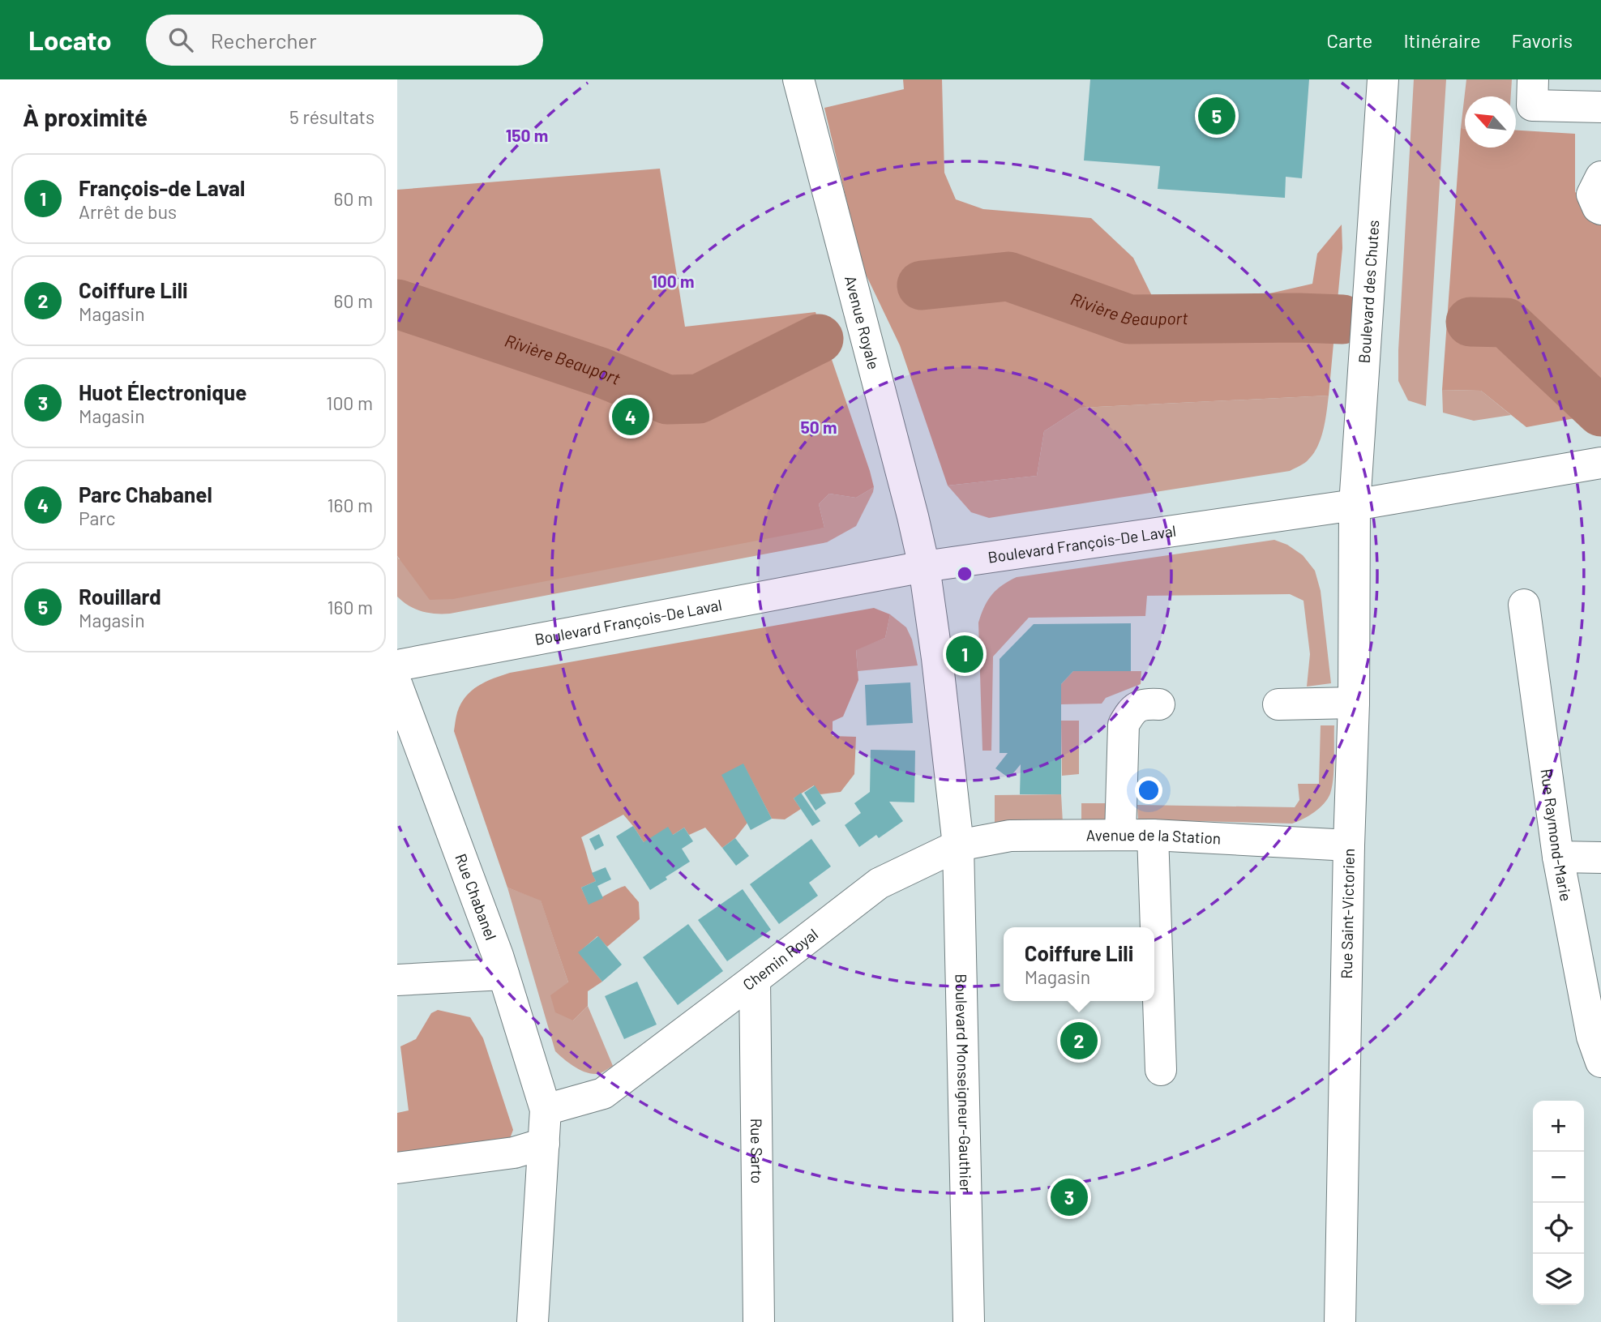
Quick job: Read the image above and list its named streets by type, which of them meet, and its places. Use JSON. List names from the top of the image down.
{
  "streets": {
    "street": [
      "Boulevard des Chutes",
      "Avenue Royale",
      "Boulevard François-De Laval",
      "Rue Raymond-Marie",
      "Avenue de la Station",
      "Rue Chabanel",
      "Rue Saint-Victorien",
      "Chemin Royal",
      "Boulevard Monseigneur-Gauthier",
      "Rue Sarto"
    ]
  },
  "crossings": [
    ["Boulevard des Chutes", "Boulevard François-De Laval"],
    ["Boulevard des Chutes", "Rue Saint-Victorien"],
    ["Avenue Royale", "Boulevard François-De Laval"],
    ["Boulevard François-De Laval", "Rue Saint-Victorien"],
    ["Avenue de la Station", "Rue Saint-Victorien"],
    ["Avenue de la Station", "Chemin Royal"],
    ["Avenue de la Station", "Boulevard Monseigneur-Gauthier"],
    ["Rue Chabanel", "Chemin Royal"],
    ["Chemin Royal", "Boulevard Monseigneur-Gauthier"],
    ["Chemin Royal", "Rue Sarto"]
  ],
  "water": ["Rivière Beauport"],
  "north": "top left",
  "page": {
    "header": "Locato",
    "search": "Rechercher",
    "nav": ["Carte", "Itinéraire", "Favoris"],
    "heading": ["À proximité", "5 résultats"],
    "pins": [
      "5",
      "4",
      "1",
      "2",
      "3"
    ],
    "list": [
      {
        "mark": "1",
        "name": "François-de Laval",
        "note": "Arrêt de bus",
        "value": "60 m"
      },
      {
        "mark": "2",
        "name": "Coiffure Lili",
        "note": "Magasin",
        "value": "60 m"
      },
      {
        "mark": "3",
        "name": "Huot Électronique",
        "note": "Magasin",
        "value": "100 m"
      },
      {
        "mark": "4",
        "name": "Parc Chabanel",
        "note": "Parc",
        "value": "160 m"
      },
      {
        "mark": "5",
        "name": "Rouillard",
        "note": "Magasin",
        "value": "160 m"
      }
    ],
    "popup": ["Coiffure Lili", "Magasin"],
    "map_buttons": ["+", "−"]
  },
  "rings": ["150 m", "100 m", "50 m"]
}
